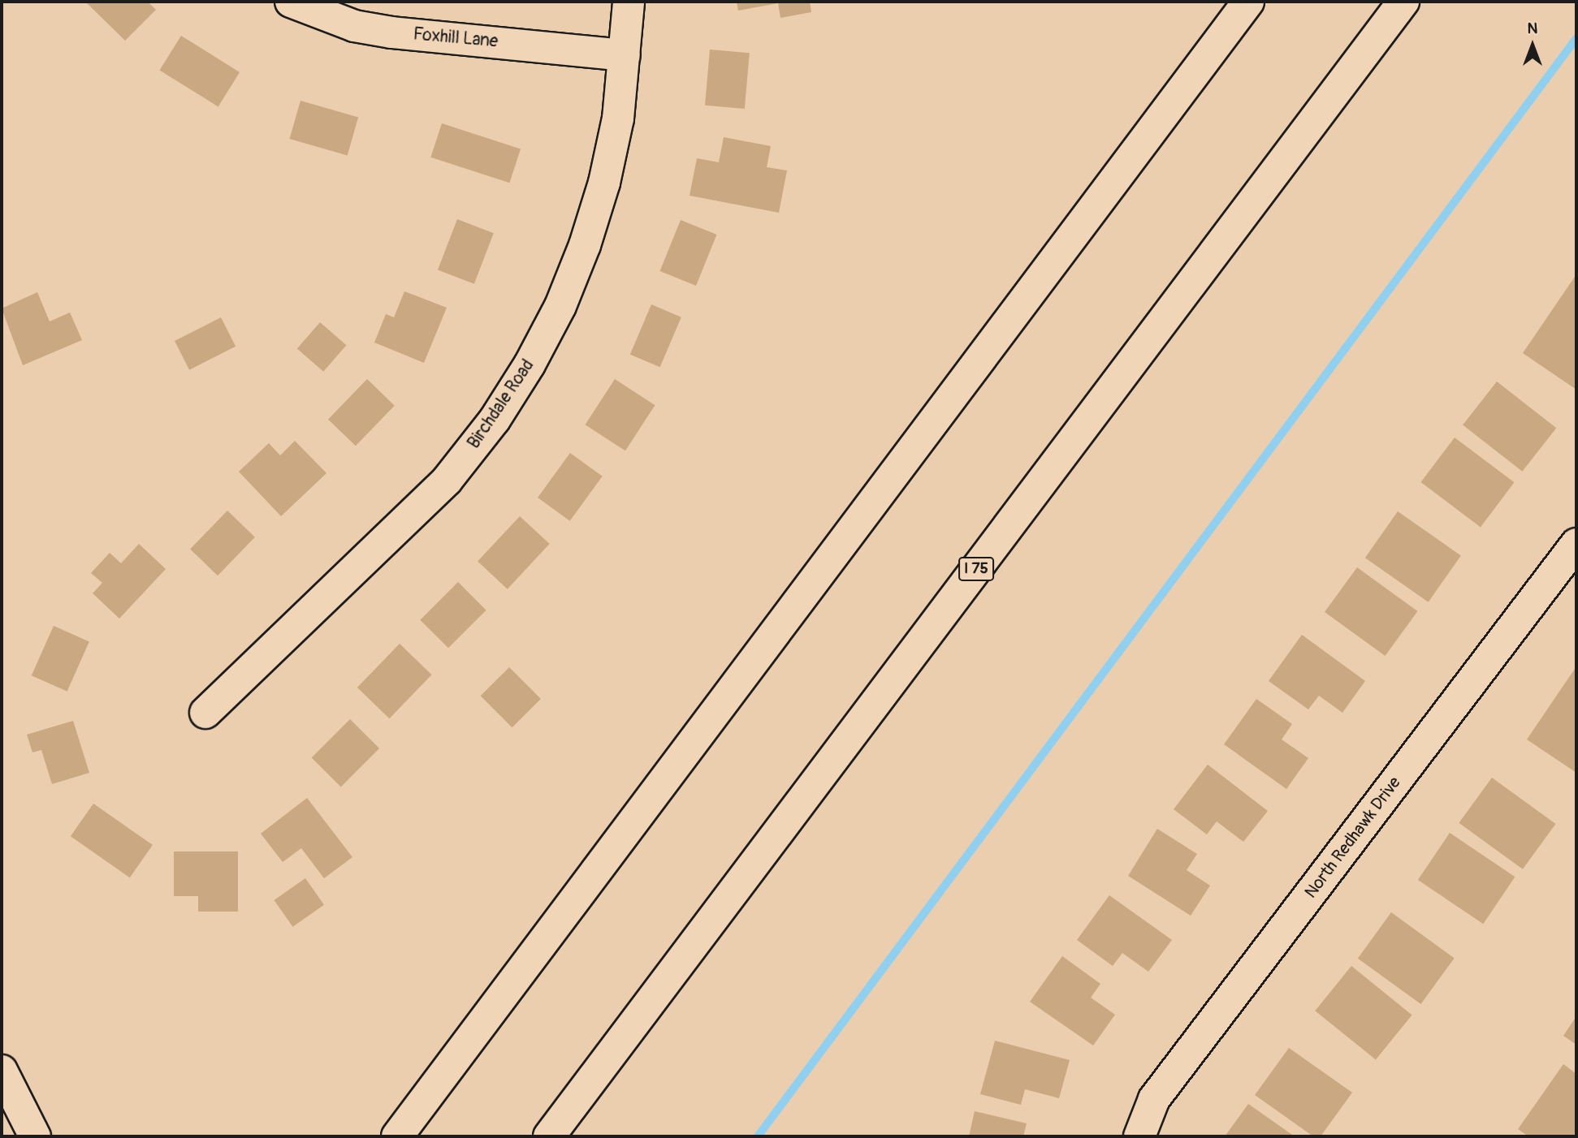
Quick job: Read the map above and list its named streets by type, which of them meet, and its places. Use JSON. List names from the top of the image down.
{
  "streets": {
    "main road": [
      "Foxhill Lane",
      "Birchdale Road",
      "I 75",
      "North Redhawk Drive"
    ]
  },
  "crossings": [
    ["Foxhill Lane", "Birchdale Road"]
  ],
  "north": "top"
}
